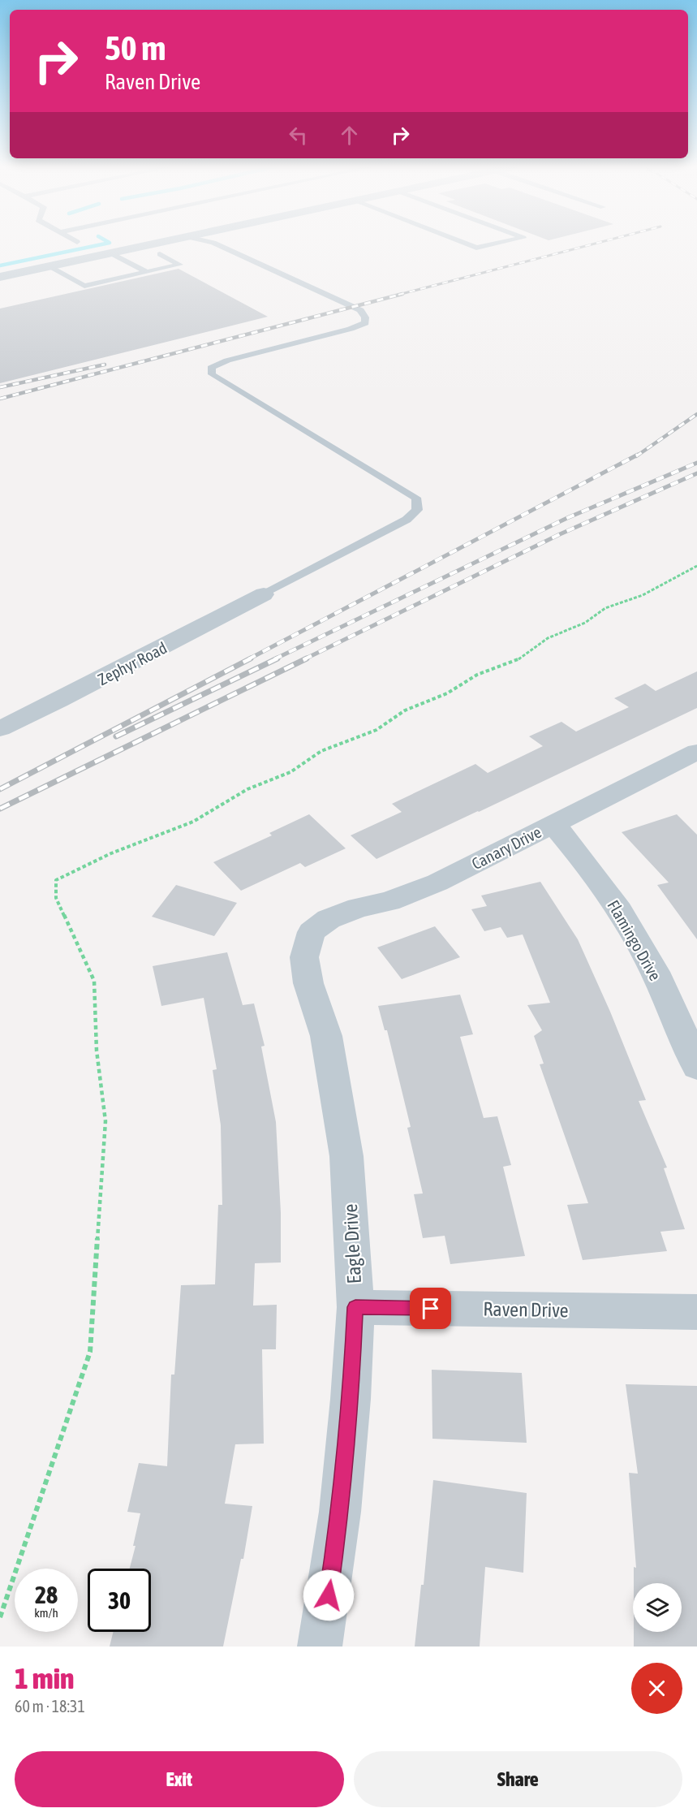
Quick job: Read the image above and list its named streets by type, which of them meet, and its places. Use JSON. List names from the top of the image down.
{
  "streets": {
    "street": [
      "Zephyr Road",
      "Canary Drive",
      "Flamingo Drive",
      "Eagle Drive",
      "Raven Drive"
    ]
  },
  "crossings": [
    ["Canary Drive", "Flamingo Drive"],
    ["Canary Drive", "Eagle Drive"],
    ["Eagle Drive", "Raven Drive"]
  ],
  "page": {
    "turn": ["50 m", "Raven Drive"],
    "speed": "28 km/h",
    "limit": "30",
    "heading": ["1 min", "60 m · 18:31"],
    "buttons": ["Exit", "Share"]
  }
}
